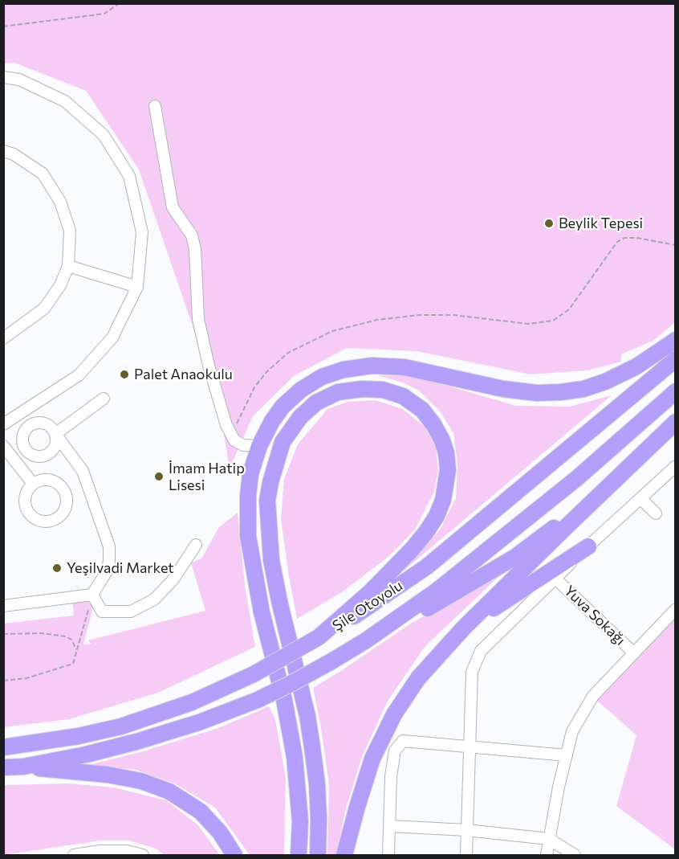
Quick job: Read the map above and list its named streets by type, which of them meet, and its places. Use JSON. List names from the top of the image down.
{
  "streets": {
    "highway": ["Şile Otoyolu"],
    "street": ["Yuva Sokağı"]
  },
  "places": [
    "Beylik Tepesi",
    "Palet Anaokulu",
    "İmam Hatip Lisesi",
    "Yeşilvadi Market"
  ]
}
